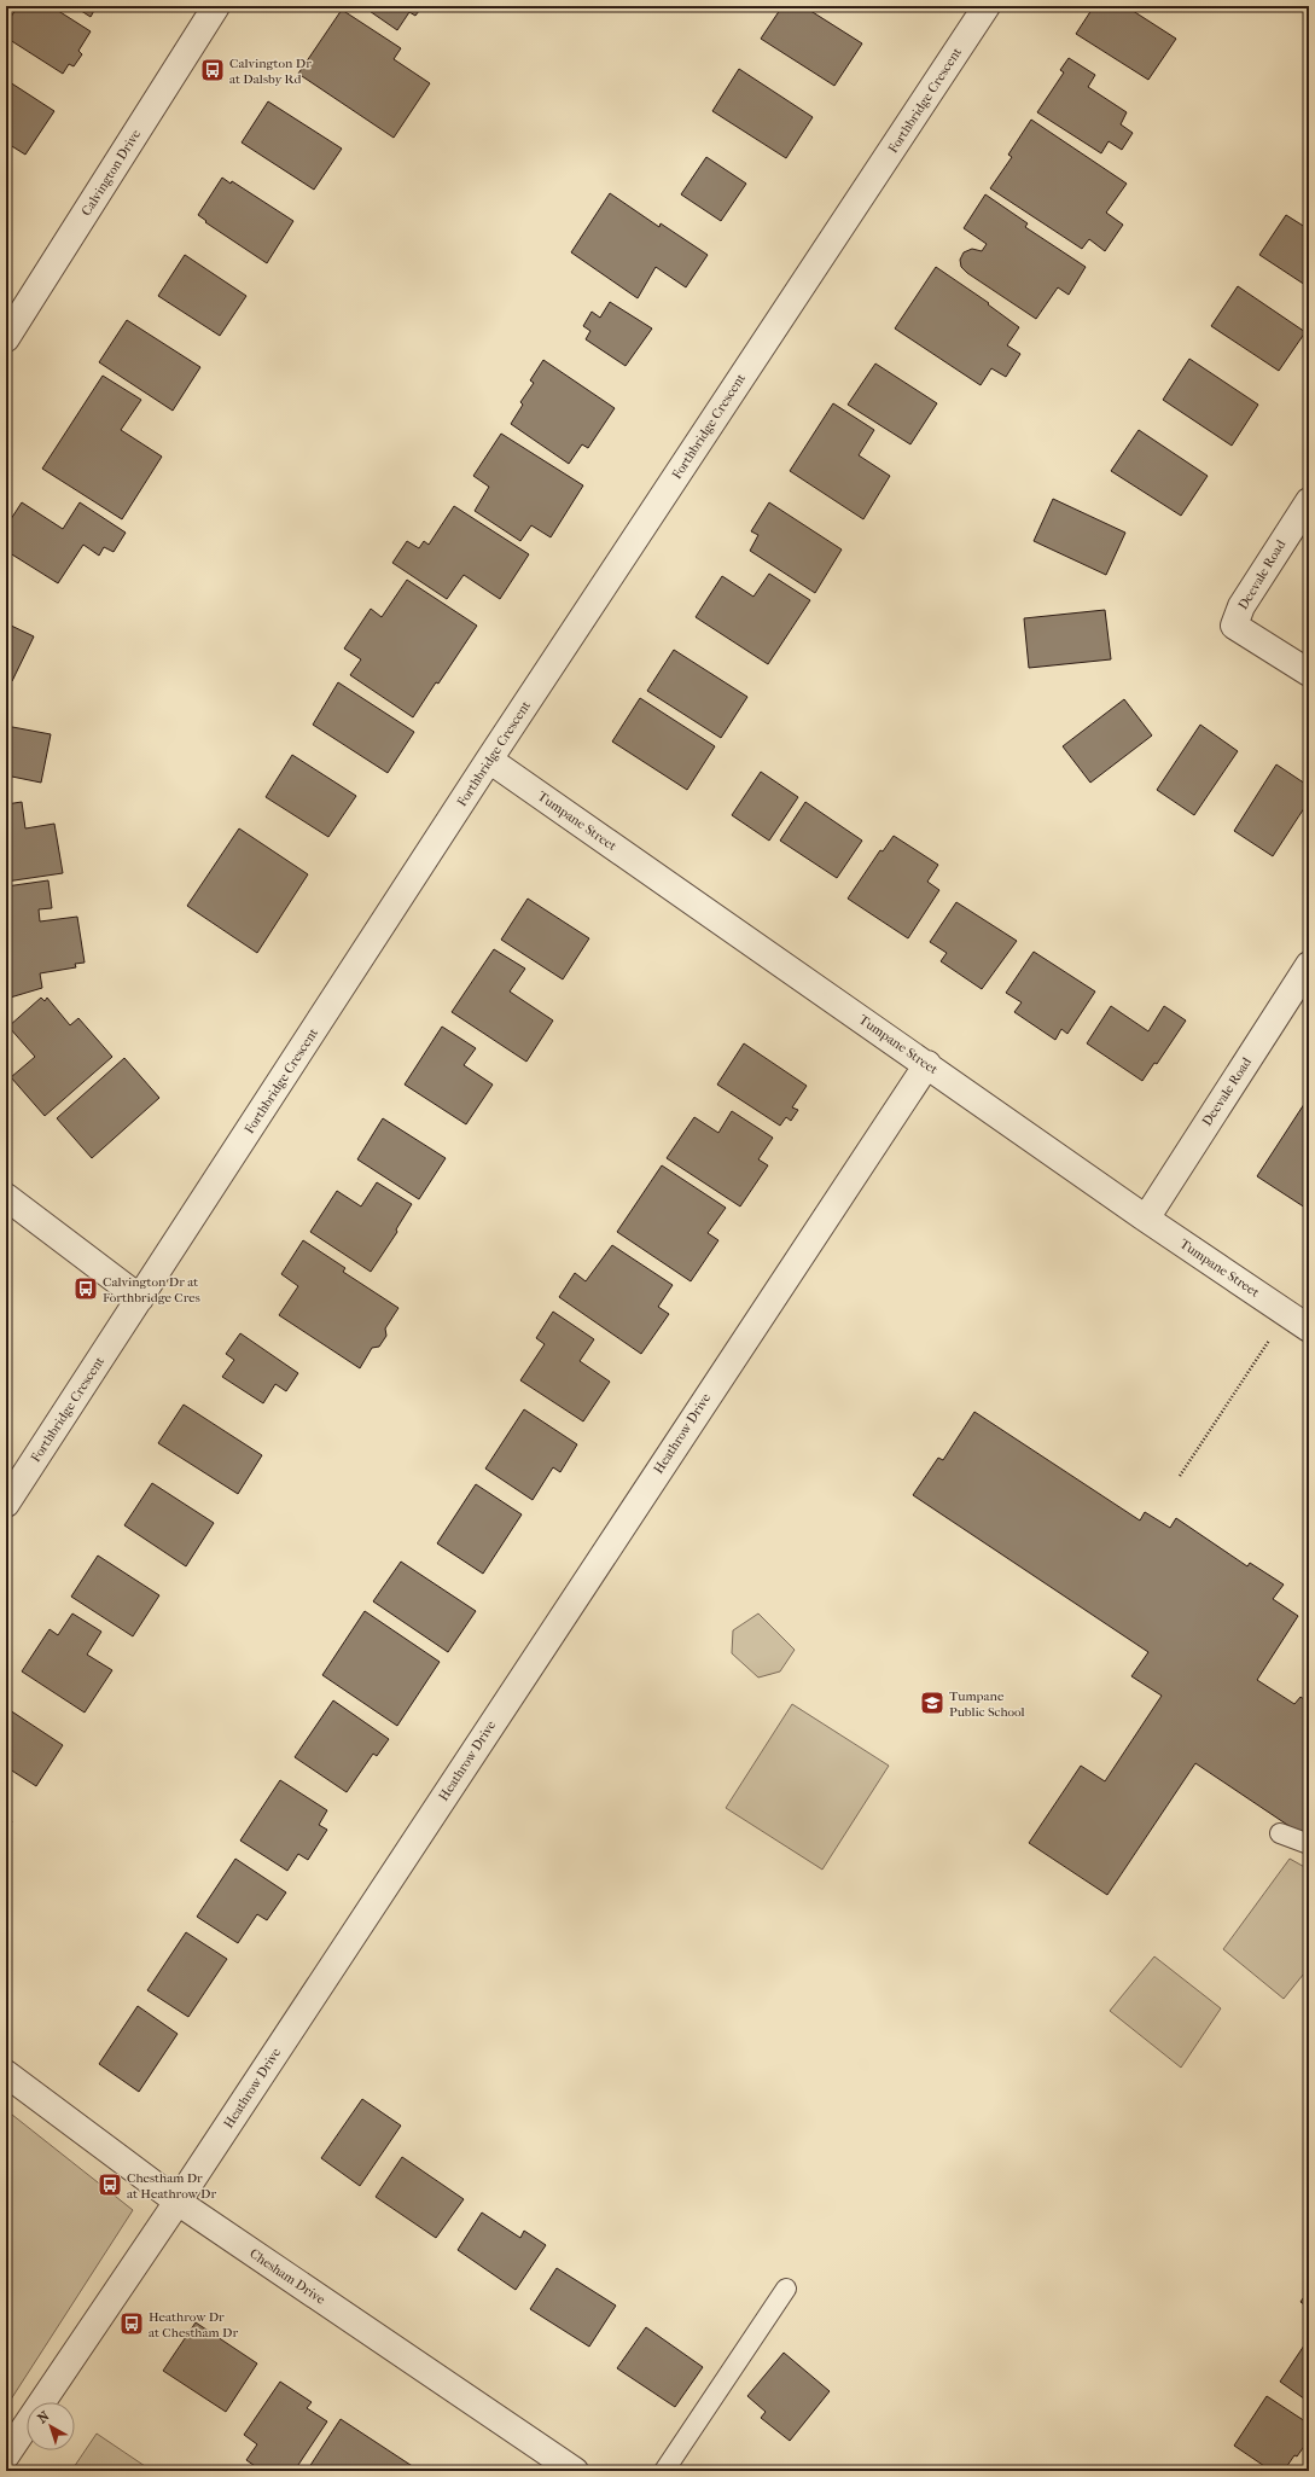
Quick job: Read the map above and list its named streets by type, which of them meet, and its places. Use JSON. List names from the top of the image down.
{
  "streets": {
    "street": [
      "Forthbridge Crescent",
      "Calvington Drive",
      "Deevale Road",
      "Tumpane Street",
      "Heathrow Drive",
      "Chesham Drive"
    ]
  },
  "crossings": [
    ["Forthbridge Crescent", "Tumpane Street"],
    ["Deevale Road", "Tumpane Street"],
    ["Tumpane Street", "Heathrow Drive"],
    ["Heathrow Drive", "Chesham Drive"]
  ],
  "places": {
    "bus stop": [
      "Calvington Dr at Dalsby Rd",
      "Calvington Dr at Forthbridge Cres",
      "Chestham Dr at Heathrow Dr",
      "Heathrow Dr at Chestham Dr"
    ],
    "school or university": ["Tumpane Public School"]
  },
  "north": "top left"
}
